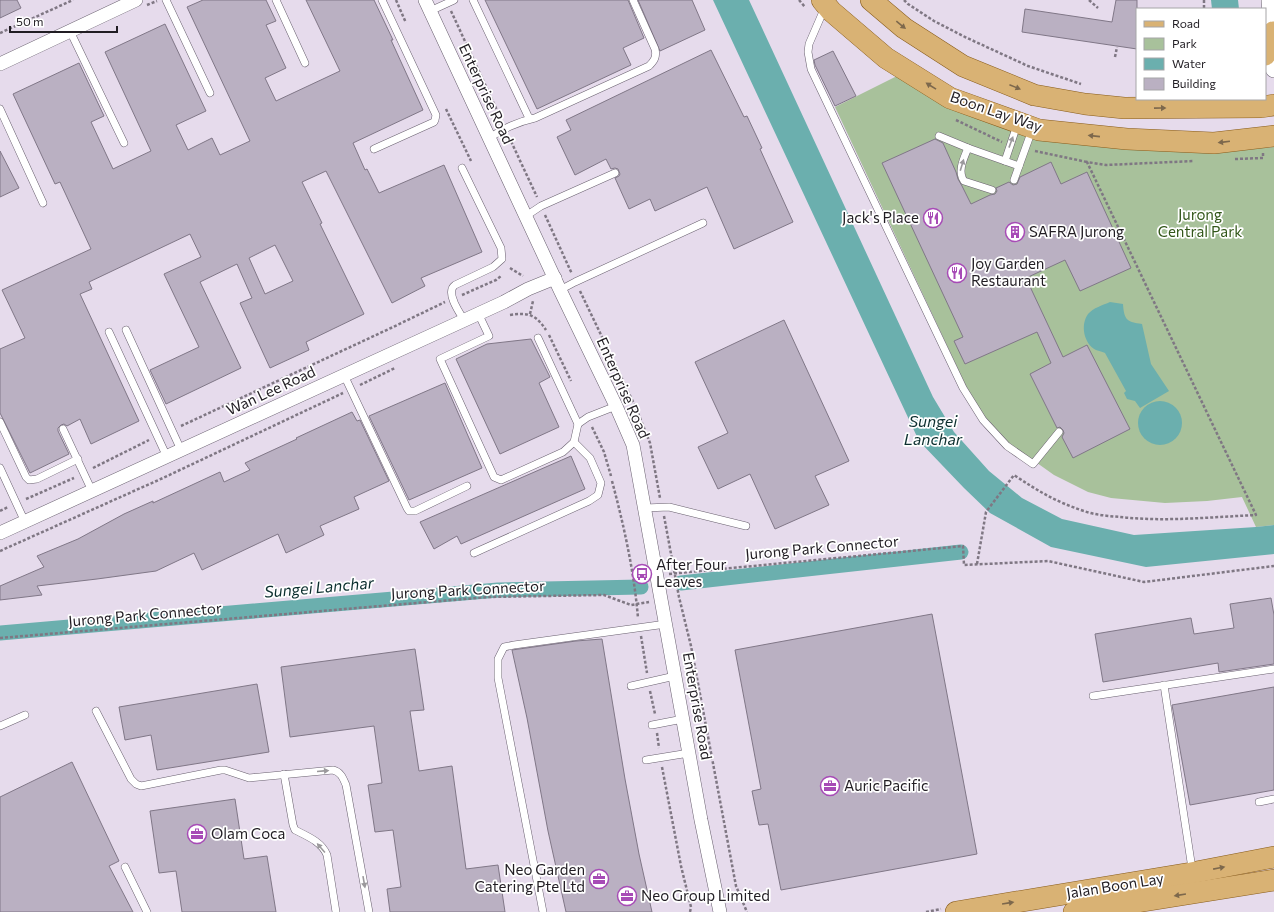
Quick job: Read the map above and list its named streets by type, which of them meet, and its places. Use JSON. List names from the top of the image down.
{
  "streets": {
    "main road": ["Boon Lay Way", "Jalan Boon Lay"],
    "street": ["Enterprise Road", "Wan Lee Road"],
    "path": ["Jurong Park Connector"]
  },
  "crossings": [
    ["Enterprise Road", "Wan Lee Road"]
  ],
  "water": ["Sungei Lanchar"],
  "parks": ["Jurong Central Park"],
  "places": {
    "restaurant": ["Jack's Place", "Joy Garden Restaurant"],
    "building": ["SAFRA Jurong"],
    "bus stop": ["After Four Leaves"],
    "office": [
      "Auric Pacific",
      "Olam Coca",
      "Neo Garden Catering Pte Ltd",
      "Neo Group Limited"
    ]
  },
  "legend": [
    "Road",
    "Park",
    "Water",
    "Building"
  ],
  "scale_bar": "50 m"
}
